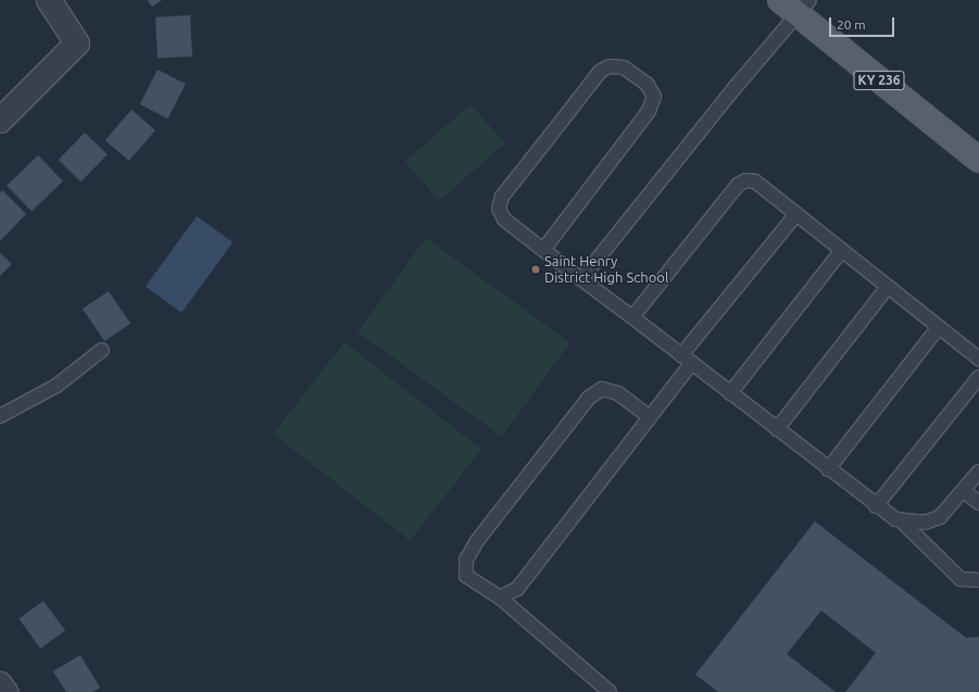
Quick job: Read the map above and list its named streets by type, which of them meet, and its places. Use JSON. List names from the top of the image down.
{
  "streets": {
    "main road": ["KY 236"]
  },
  "places": ["Saint Henry District High School"],
  "scale_bar": "20 m"
}
